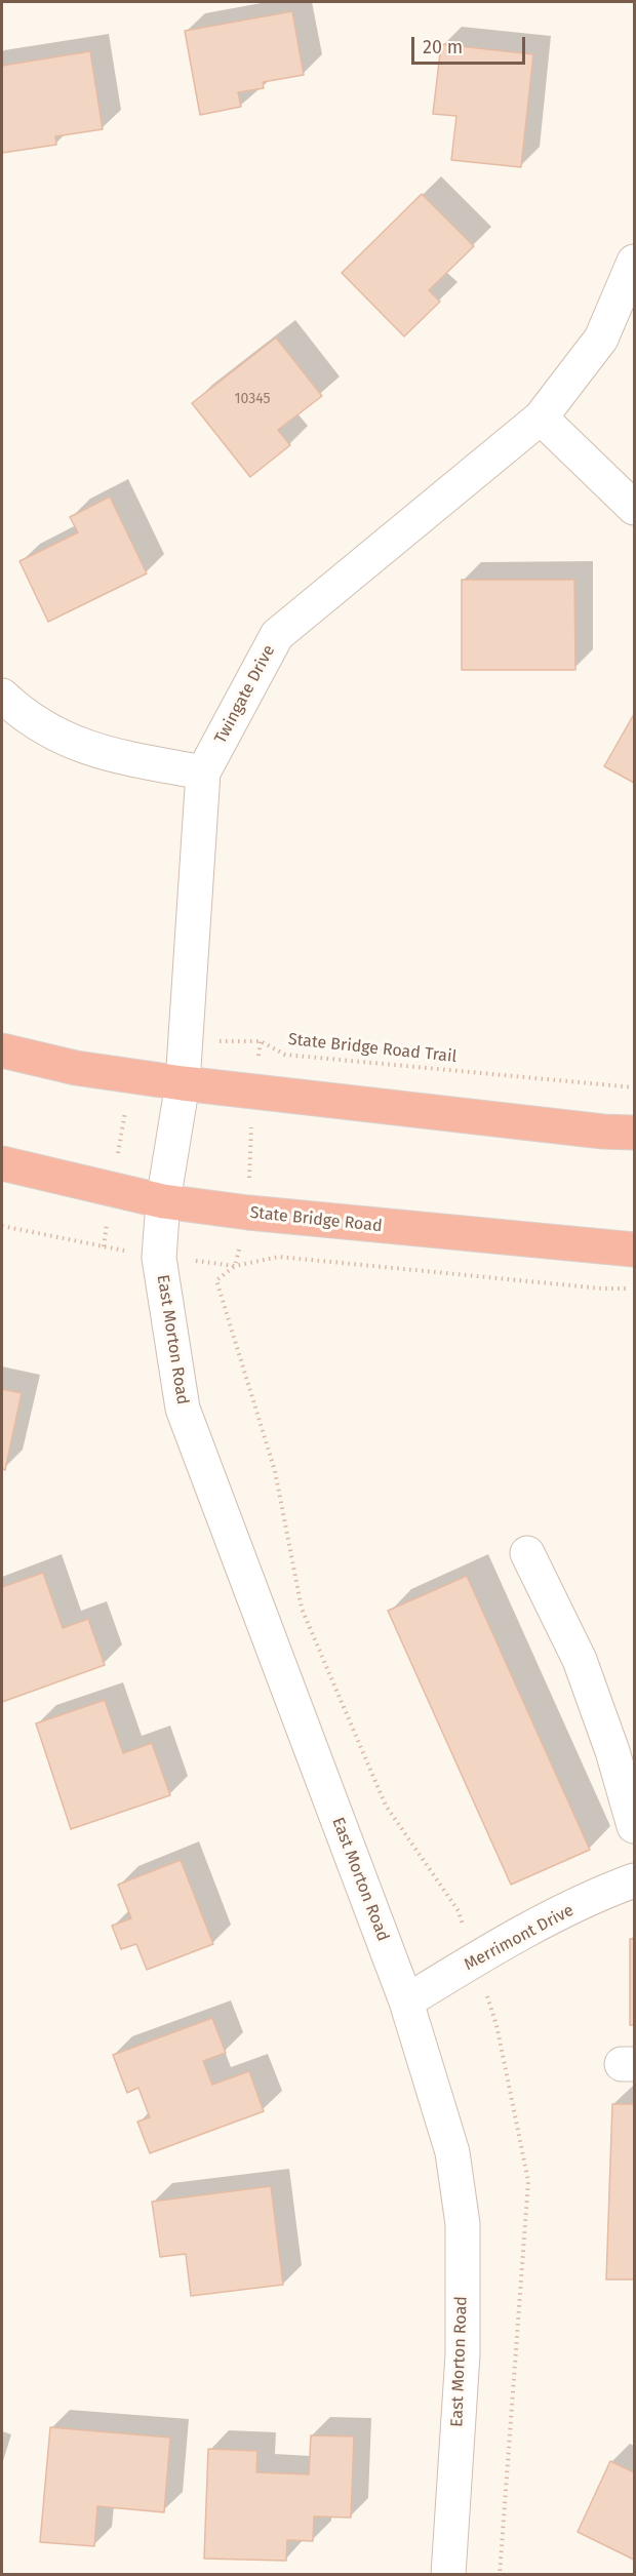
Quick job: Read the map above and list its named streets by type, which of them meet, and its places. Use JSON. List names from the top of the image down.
{
  "streets": {
    "highway": ["State Bridge Road"],
    "street": ["Twingate Drive", "East Morton Road", "Merrimont Drive"],
    "path": ["State Bridge Road Trail"]
  },
  "crossings": [
    ["Twingate Drive", "State Bridge Road Trail"],
    ["Twingate Drive", "State Bridge Road"],
    ["Twingate Drive", "East Morton Road"],
    ["State Bridge Road", "East Morton Road"],
    ["East Morton Road", "Merrimont Drive"]
  ],
  "house_numbers": ["10345"],
  "scale_bar": "20 m"
}
